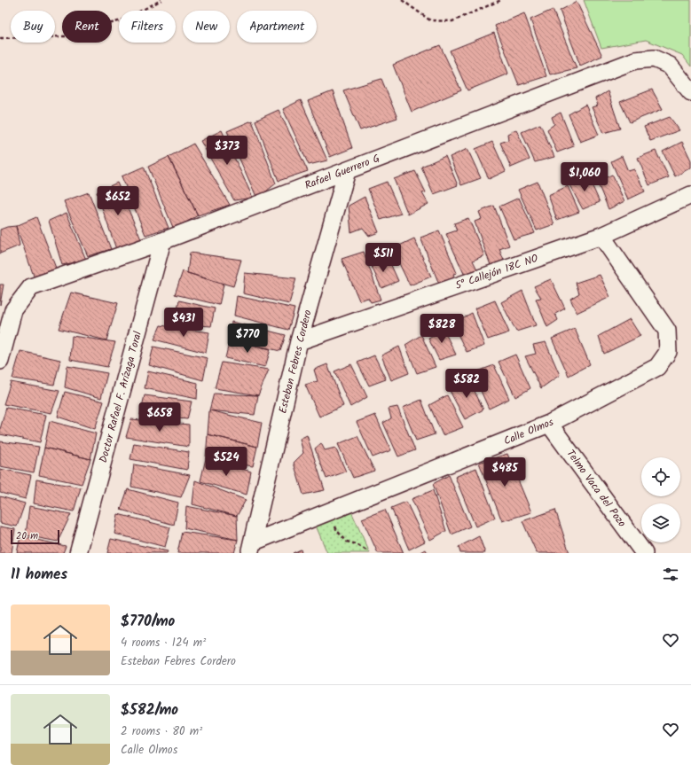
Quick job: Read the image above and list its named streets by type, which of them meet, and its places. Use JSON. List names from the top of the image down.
{
  "streets": {
    "street": [
      "Rafael Guerrero G",
      "5° Callejón 18C NO",
      "Esteban Febres Cordero",
      "Doctor Rafael F. Arízaga Toral",
      "Calle Olmos",
      "Telmo Vaca del Pozo"
    ]
  },
  "crossings": [
    ["Rafael Guerrero G", "Esteban Febres Cordero"],
    ["Rafael Guerrero G", "Doctor Rafael F. Arízaga Toral"],
    ["5° Callejón 18C NO", "Esteban Febres Cordero"],
    ["5° Callejón 18C NO", "Calle Olmos"],
    ["Esteban Febres Cordero", "Calle Olmos"],
    ["Calle Olmos", "Telmo Vaca del Pozo"]
  ],
  "scale_bar": "20 m",
  "page": {
    "chip": [
      "Buy",
      "Rent",
      "Filters",
      "New",
      "Apartment"
    ],
    "price": [
      "$373",
      "$1,060",
      "$652",
      "$511",
      "$431",
      "$828",
      "$770",
      "$582",
      "$658",
      "$524",
      "$485"
    ],
    "scale": "20 m",
    "heading": "11 homes",
    "list": [
      {
        "name": "$770/mo",
        "note": "4 rooms · 124 m² · Esteban Febres Cordero"
      },
      {
        "name": "$582/mo",
        "note": "2 rooms · 80 m² · Calle Olmos"
      }
    ]
  }
}
